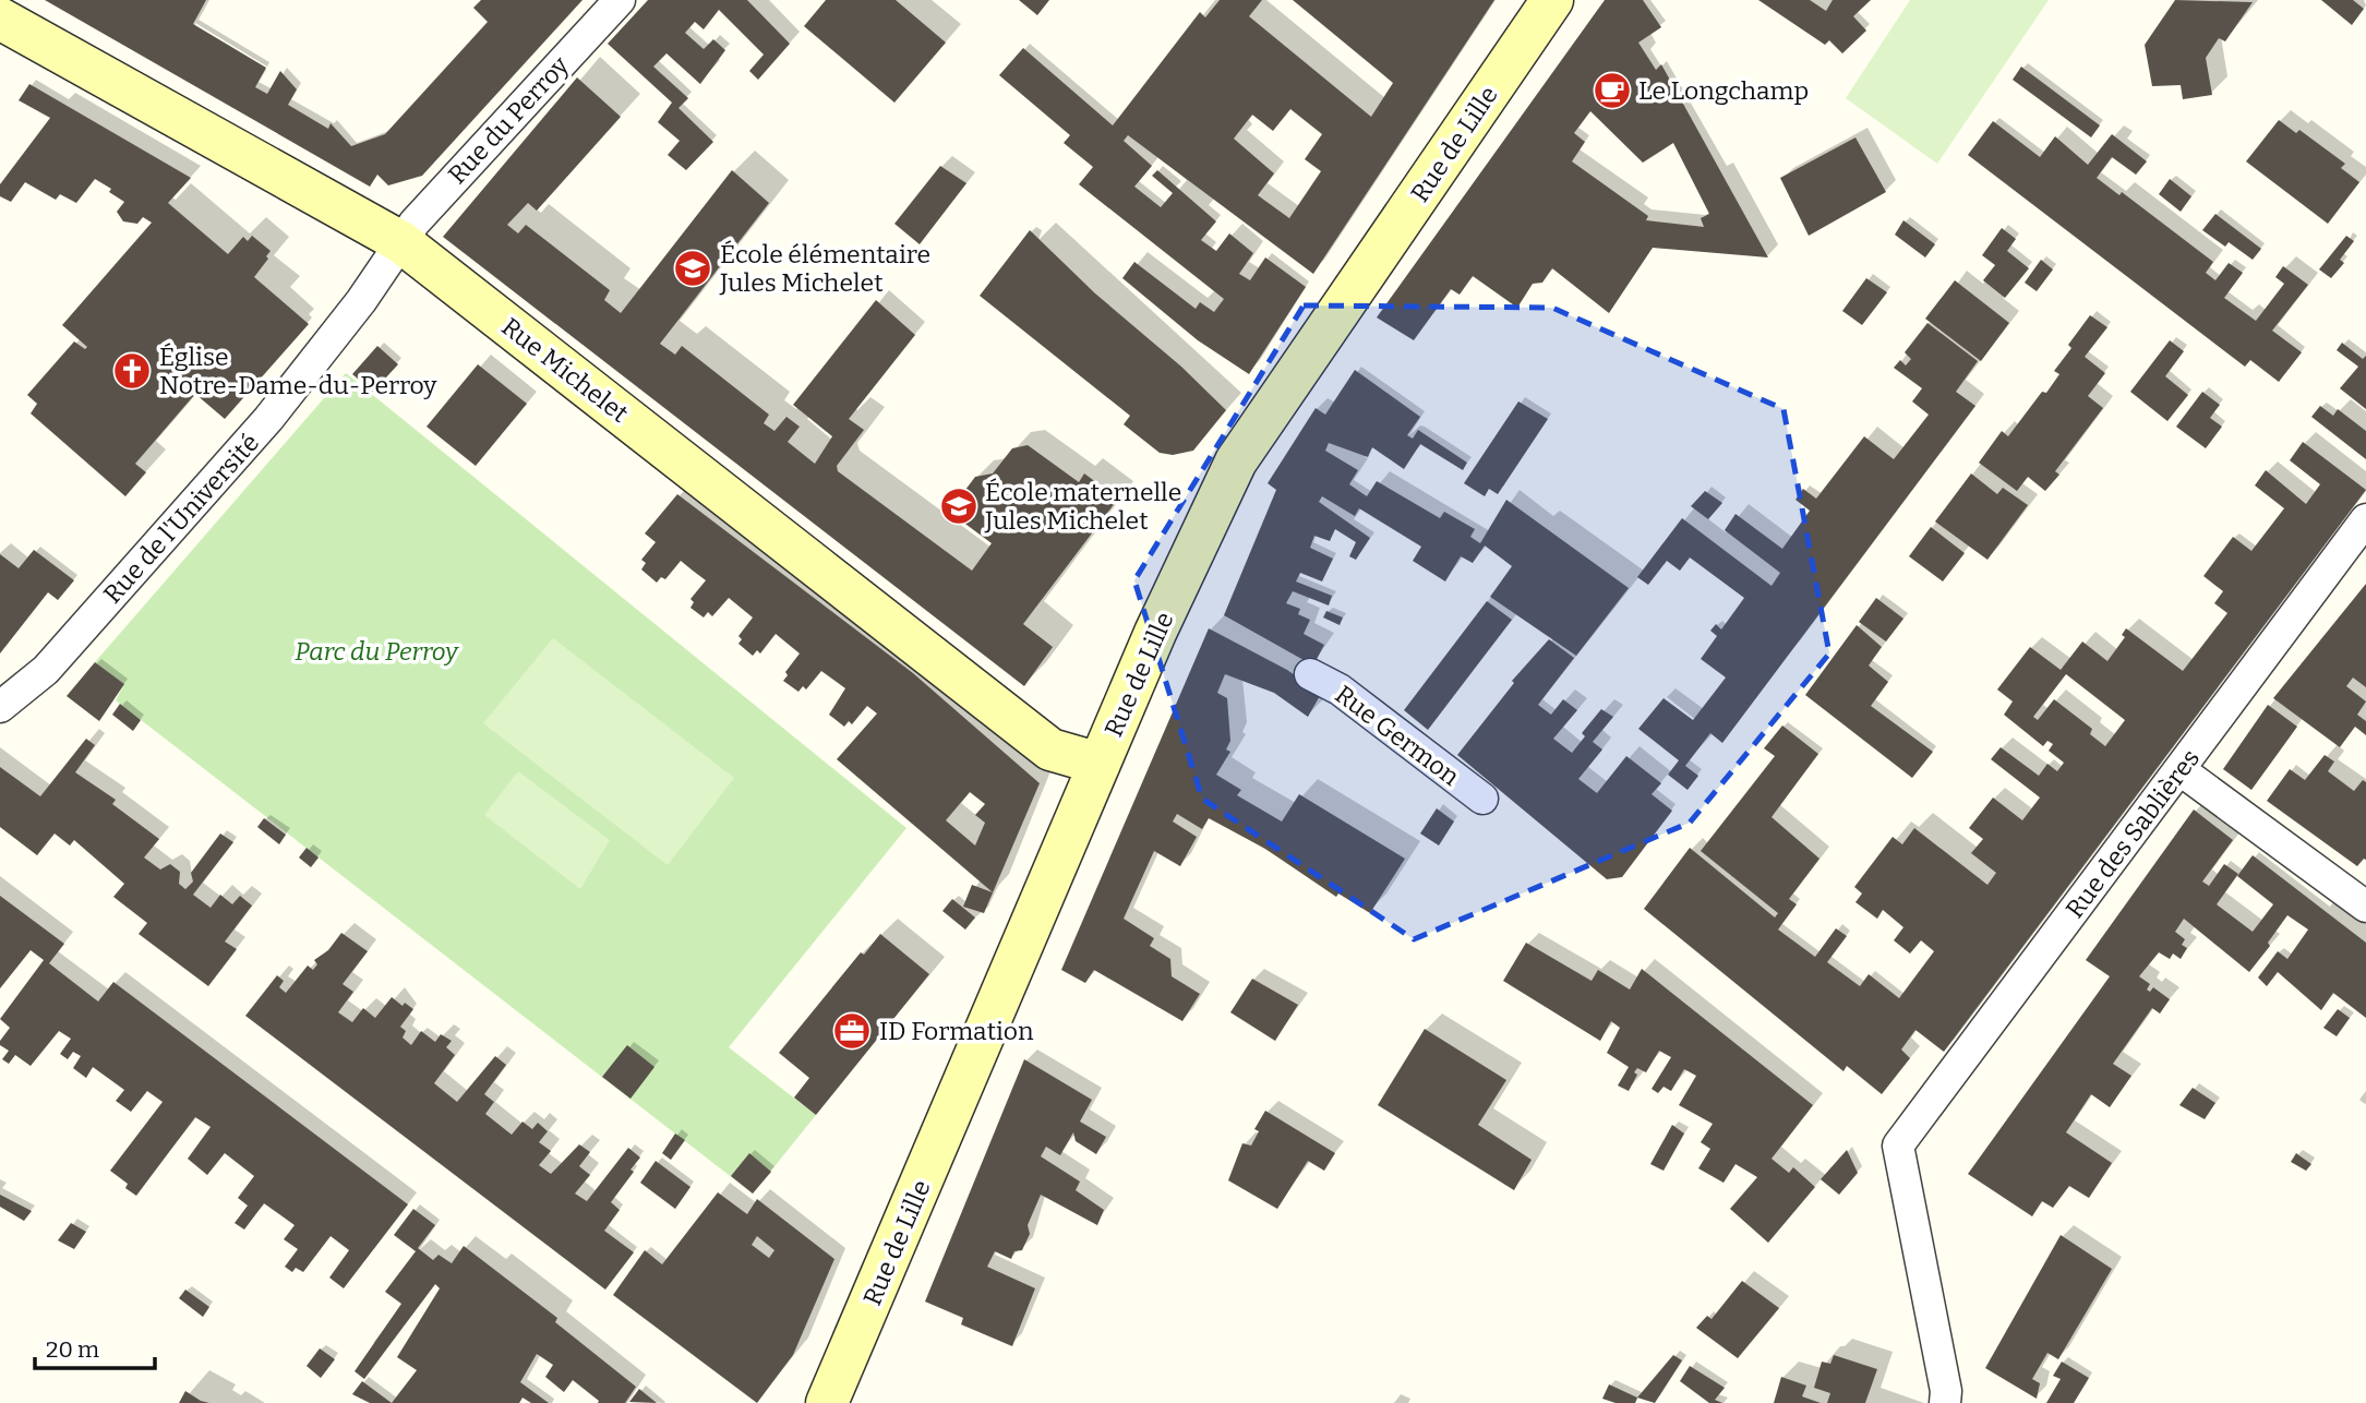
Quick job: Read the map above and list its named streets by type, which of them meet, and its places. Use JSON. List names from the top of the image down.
{
  "streets": {
    "main road": ["Rue de Lille", "Rue Michelet"],
    "street": [
      "Rue du Perroy",
      "Rue de l'Université",
      "Rue Germon",
      "Rue des Sablières"
    ]
  },
  "crossings": [
    ["Rue du Perroy", "Rue Michelet"],
    ["Rue du Perroy", "Rue de l'Université"],
    ["Rue de Lille", "Rue Michelet"],
    ["Rue Michelet", "Rue de l'Université"]
  ],
  "parks": ["Parc du Perroy"],
  "places": {
    "cafe": ["Le Longchamp"],
    "school or university": ["École élémentaire Jules Michelet", "École maternelle Jules Michelet"],
    "church": ["Église Notre-Dame-du-Perroy"],
    "office": ["ID Formation"]
  },
  "scale_bar": "20 m"
}
